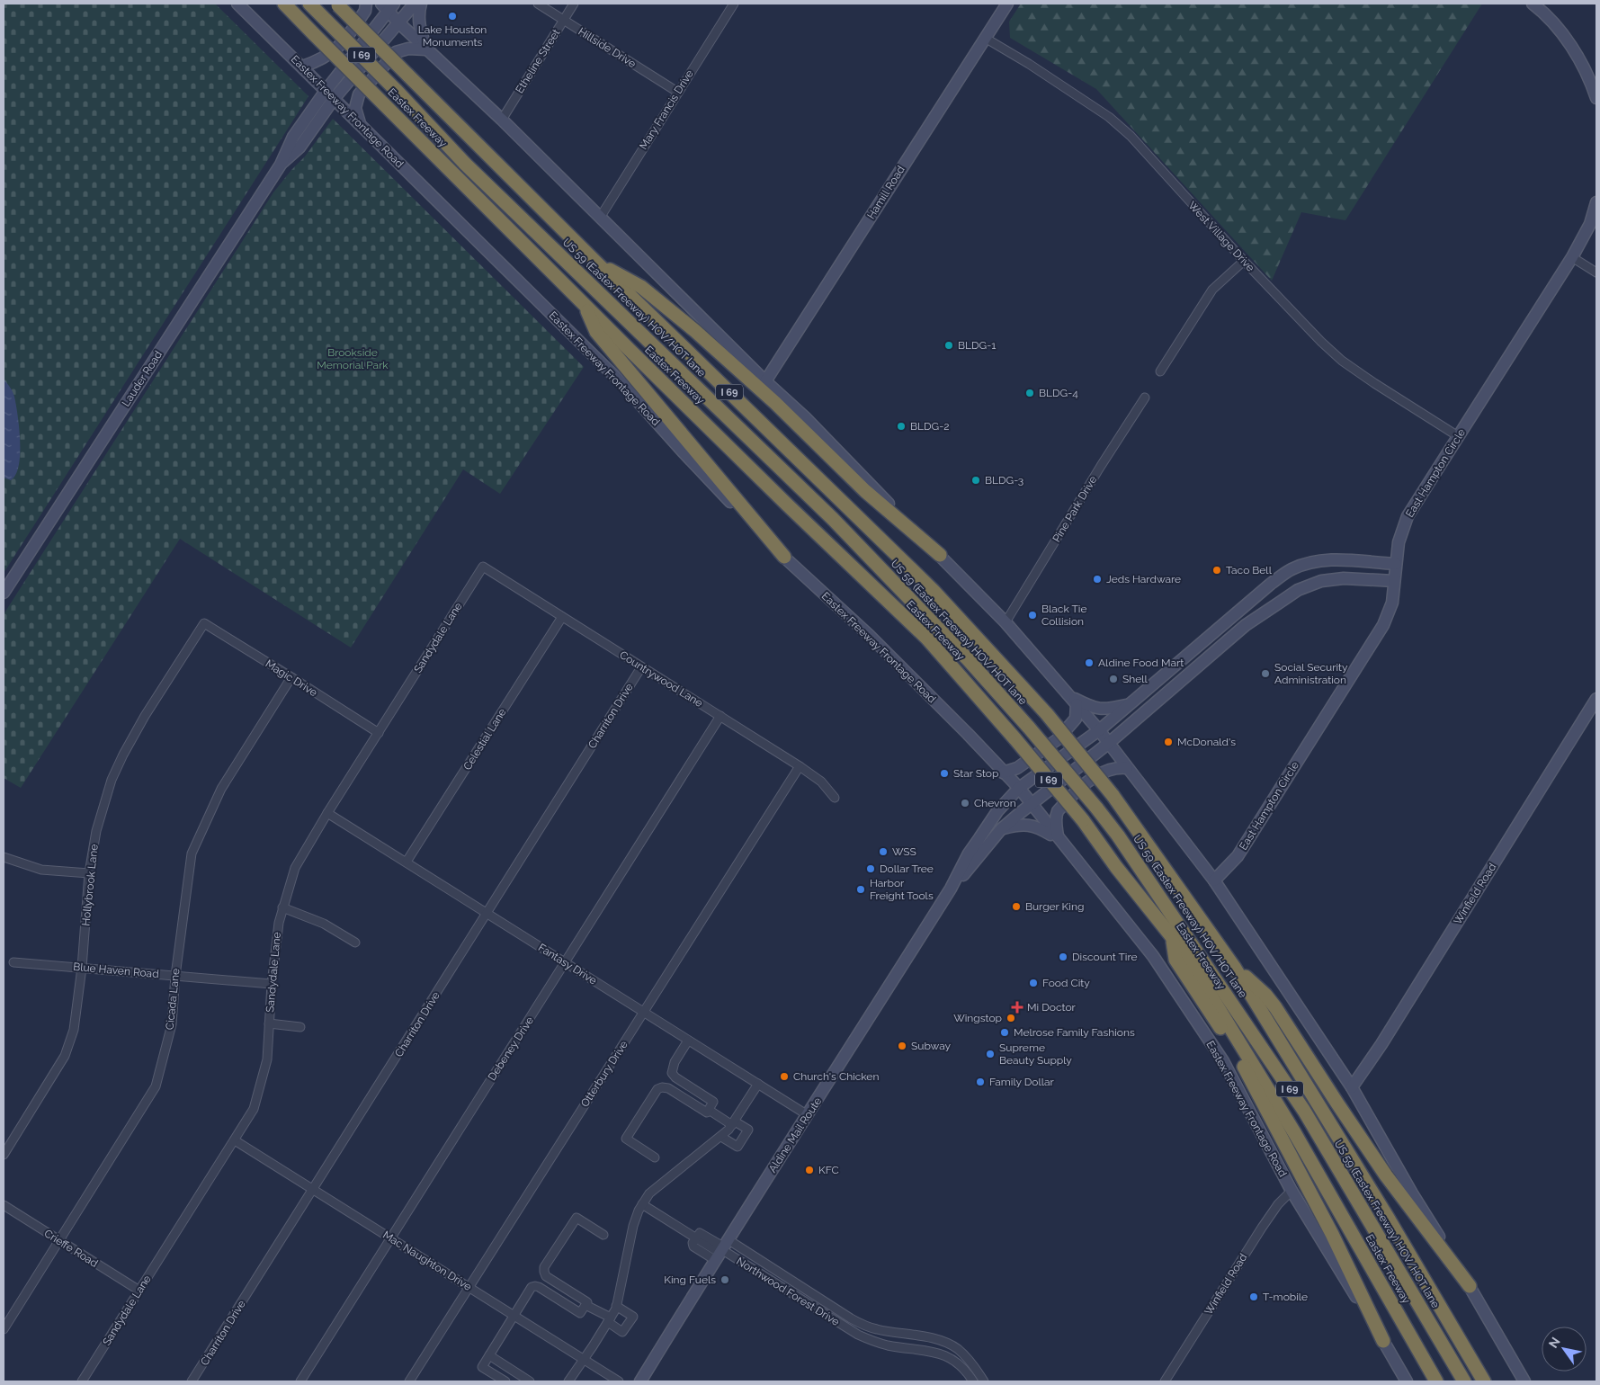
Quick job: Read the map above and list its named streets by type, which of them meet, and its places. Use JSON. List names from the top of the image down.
{
  "streets": {
    "highway": ["I 69", "Eastex Freeway", "US 59 (Eastex Freeway) HOV/HOT lane"],
    "main road": [
      "Eastex Freeway Frontage Road",
      "Hamill Road",
      "Lauder Road",
      "East Hampton Circle",
      "Winfield Road",
      "Aldine Mail Route"
    ],
    "street": [
      "Hillside Drive",
      "Etheline Street",
      "Mary Francis Drive",
      "West Village Drive",
      "Pine Park Drive",
      "Sandydale Lane",
      "Magic Drive",
      "Countrywood Lane",
      "Charriton Drive",
      "Celestial Lane",
      "Hollybrook Lane",
      "Fantasy Drive",
      "Blue Haven Road",
      "Cicada Lane",
      "Debeney Drive",
      "Otterbury Drive",
      "Crieffe Road",
      "Mac Naughton Drive",
      "Northwood Forest Drive"
    ]
  },
  "crossings": [
    ["Hillside Drive", "Etheline Street"],
    ["Hillside Drive", "Mary Francis Drive"],
    ["Eastex Freeway Frontage Road", "Lauder Road"],
    ["Eastex Freeway Frontage Road", "Winfield Road"],
    ["Eastex Freeway Frontage Road", "Aldine Mail Route"],
    ["Hamill Road", "West Village Drive"],
    ["West Village Drive", "East Hampton Circle"],
    ["East Hampton Circle", "Aldine Mail Route"],
    ["Sandydale Lane", "Magic Drive"],
    ["Sandydale Lane", "Countrywood Lane"],
    ["Sandydale Lane", "Fantasy Drive"],
    ["Sandydale Lane", "Blue Haven Road"],
    ["Sandydale Lane", "Crieffe Road"],
    ["Sandydale Lane", "Mac Naughton Drive"],
    ["Magic Drive", "Hollybrook Lane"],
    ["Magic Drive", "Cicada Lane"],
    ["Countrywood Lane", "Charriton Drive"],
    ["Countrywood Lane", "Celestial Lane"],
    ["Countrywood Lane", "Debeney Drive"],
    ["Countrywood Lane", "Otterbury Drive"],
    ["Charriton Drive", "Fantasy Drive"],
    ["Charriton Drive", "Mac Naughton Drive"],
    ["Celestial Lane", "Fantasy Drive"],
    ["Hollybrook Lane", "Blue Haven Road"],
    ["Fantasy Drive", "Debeney Drive"],
    ["Fantasy Drive", "Otterbury Drive"],
    ["Fantasy Drive", "Aldine Mail Route"],
    ["Blue Haven Road", "Cicada Lane"],
    ["Cicada Lane", "Crieffe Road"],
    ["Debeney Drive", "Mac Naughton Drive"],
    ["Otterbury Drive", "Mac Naughton Drive"],
    ["Aldine Mail Route", "Northwood Forest Drive"]
  ],
  "parks": ["Brookside Memorial Park"],
  "places": {
    "other": [
      "Lake Houston Monuments",
      "BLDG-1",
      "BLDG-4",
      "BLDG-2",
      "BLDG-3",
      "Taco Bell",
      "Jeds Hardware",
      "Black Tie Collision",
      "Aldine Food Mart",
      "Social Security Administration",
      "Shell",
      "McDonald's",
      "Star Stop",
      "Chevron",
      "WSS",
      "Dollar Tree",
      "Harbor Freight Tools",
      "Burger King",
      "Discount Tire",
      "Food City",
      "Wingstop",
      "Melrose Family Fashions",
      "Subway",
      "Supreme Beauty Supply",
      "Church's Chicken",
      "Family Dollar",
      "KFC",
      "King Fuels",
      "T-mobile"
    ],
    "health": ["Mi Doctor"]
  },
  "north": "top left"
}
